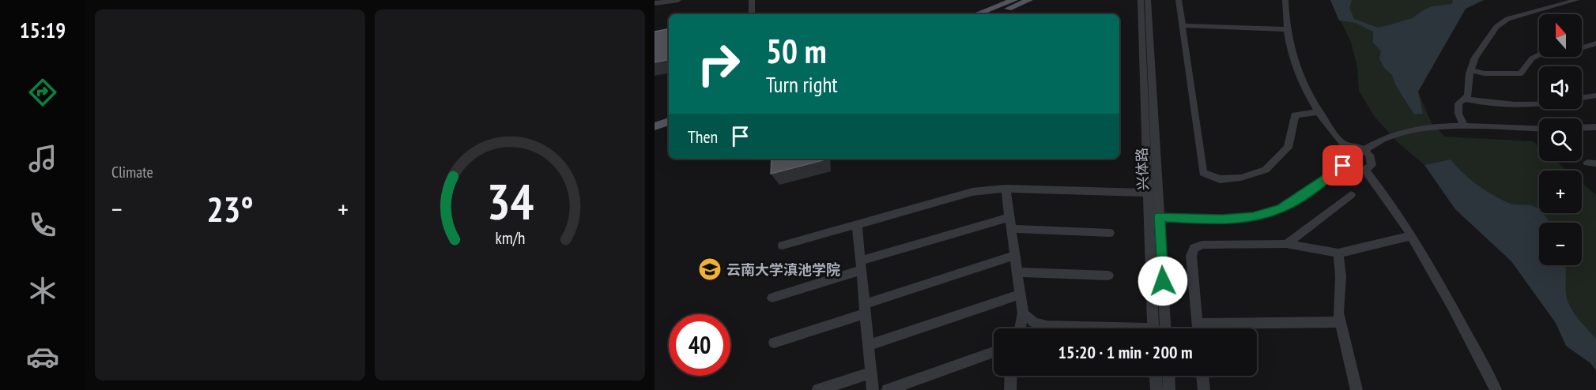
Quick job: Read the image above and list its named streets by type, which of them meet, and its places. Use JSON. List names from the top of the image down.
{
  "streets": {
    "street": ["兴体路"]
  },
  "places": {
    "school or university": ["云南大学滇池学院"]
  },
  "north": "top",
  "page": {
    "tabs": "15:19",
    "tile": "Climate",
    "map_buttons": ["+", "−"],
    "turn": ["50 m", "Turn right"],
    "then": "Then",
    "heat": ["−", "23°", "+"],
    "limit": "40",
    "trip": "15:20 · 1 min · 200 m",
    "gauge": ["34", "km/h"]
  }
}
